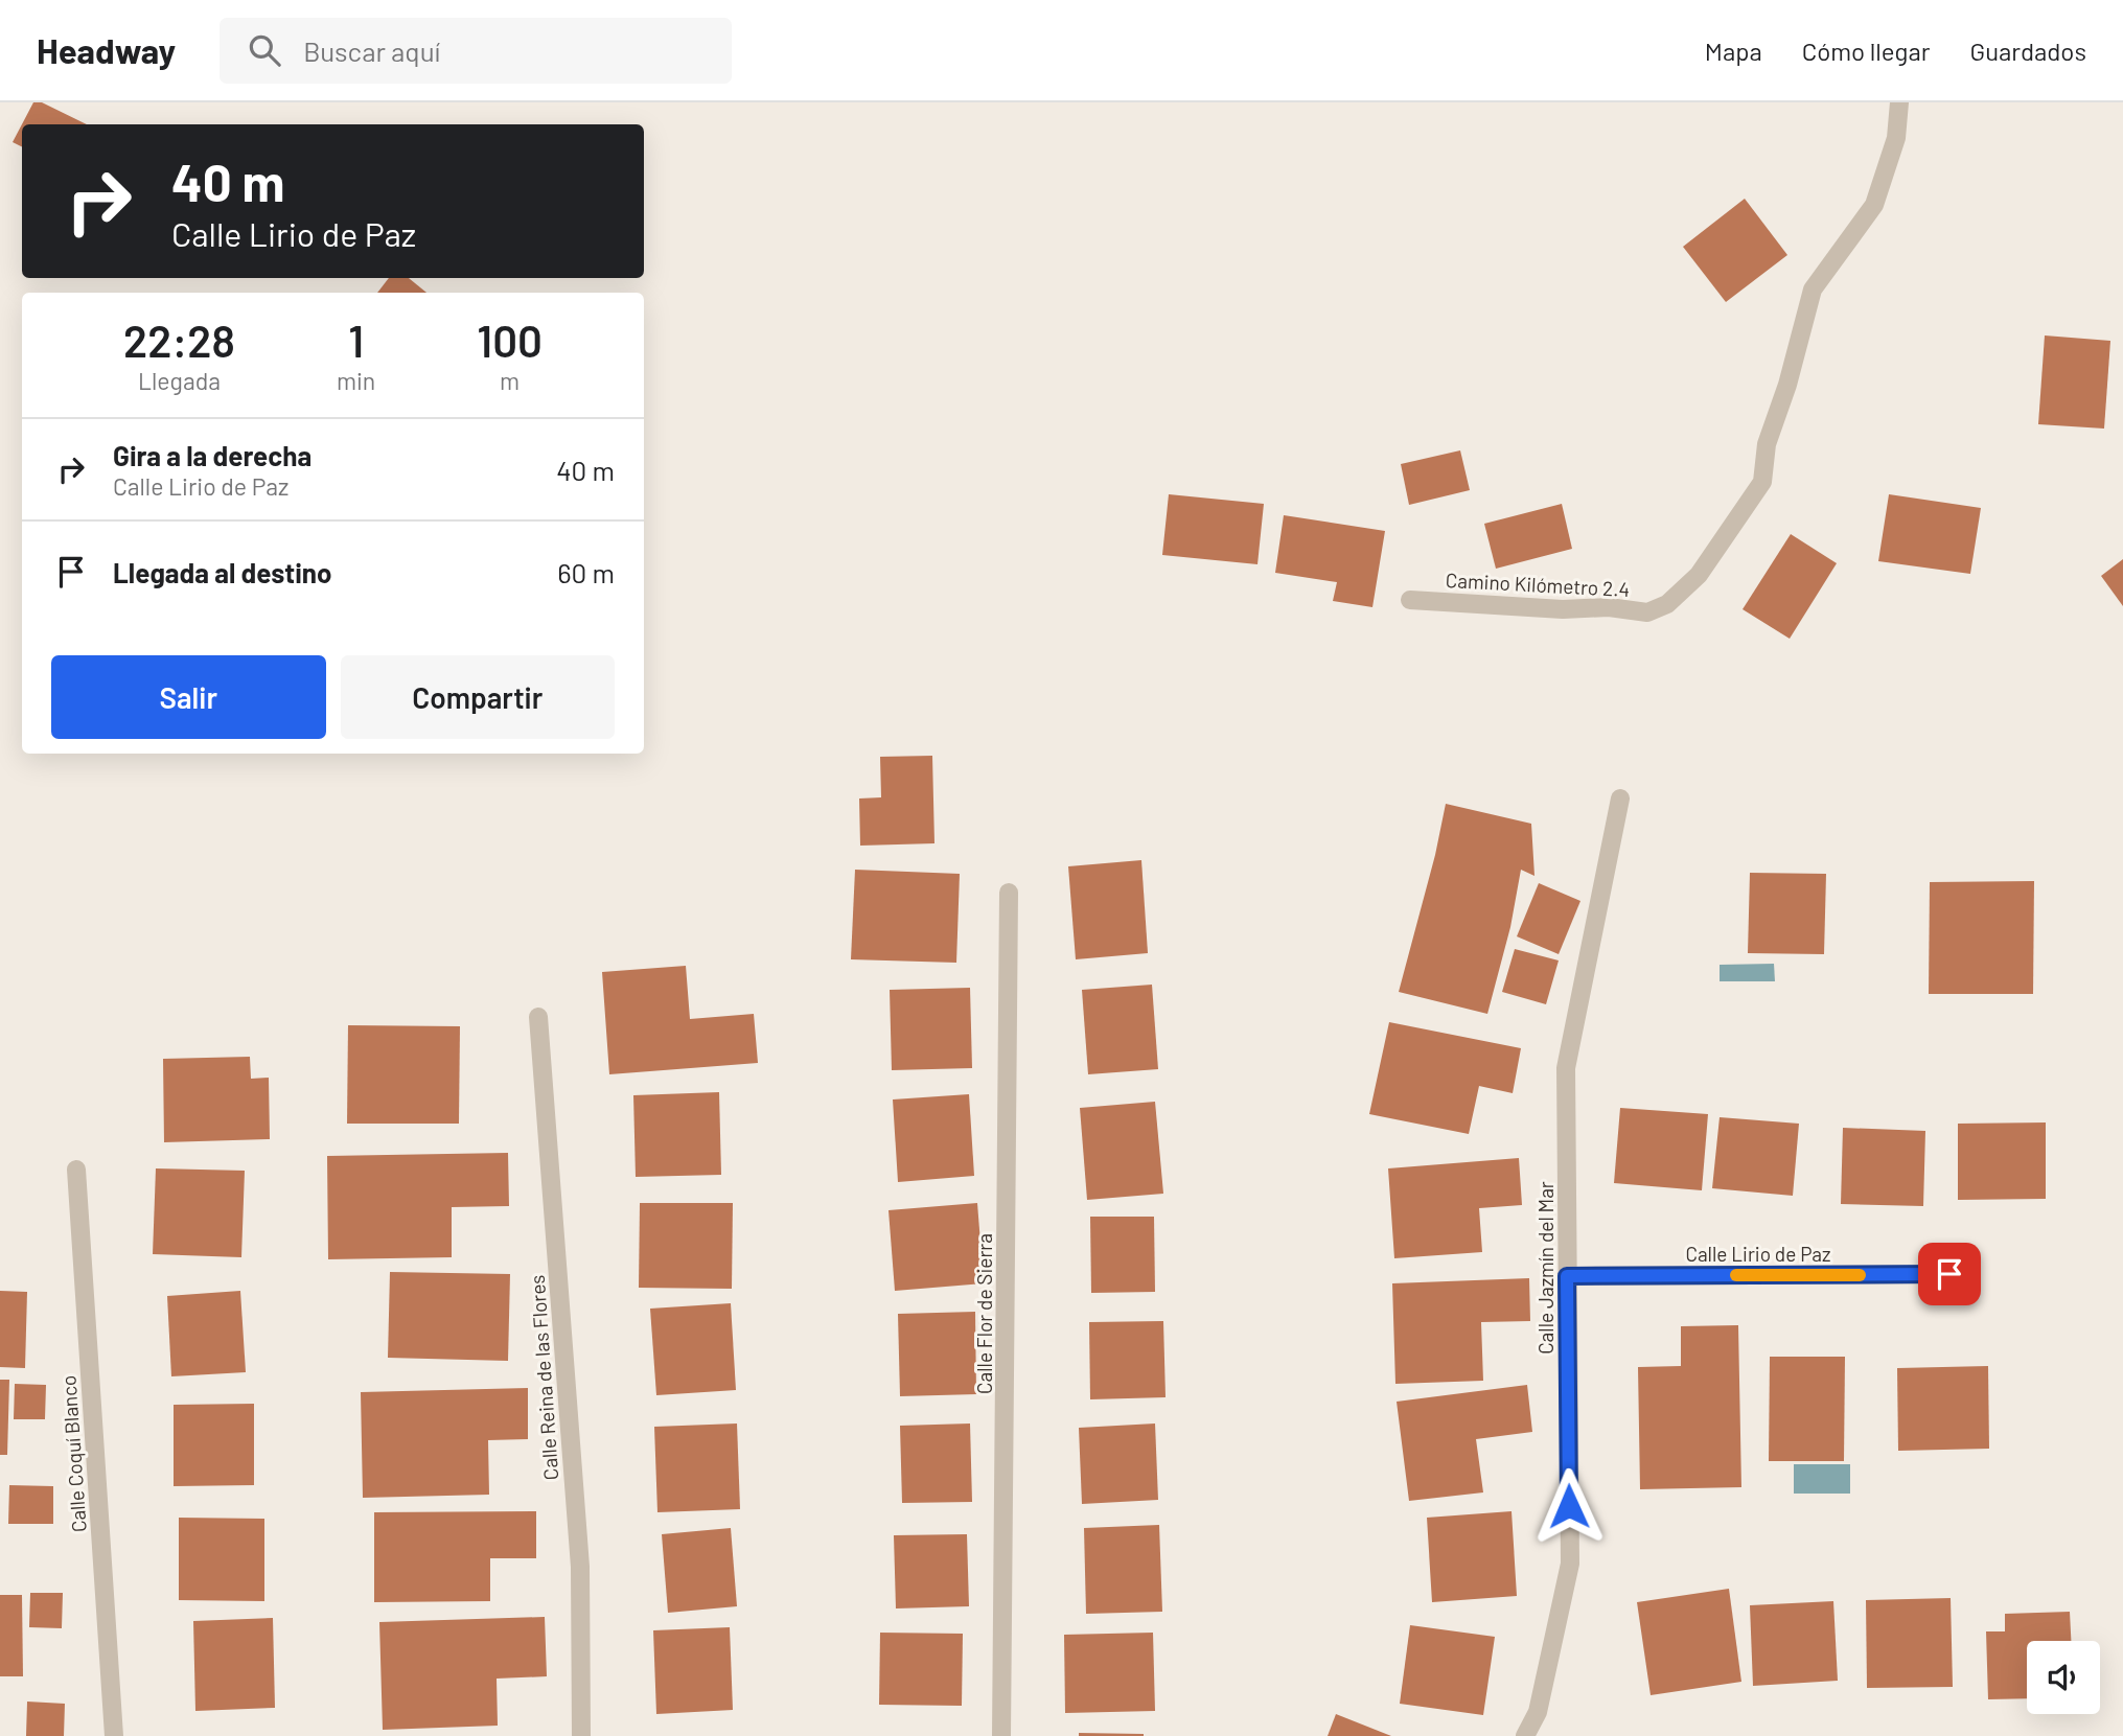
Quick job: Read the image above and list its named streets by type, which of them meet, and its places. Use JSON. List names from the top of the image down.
{
  "streets": {
    "street": [
      "Camino Kilómetro 2.4",
      "Calle Lirio de Paz",
      "Calle Jazmín del Mar",
      "Calle Flor de Sierra",
      "Calle Reina de las Flores",
      "Calle Coquí Blanco"
    ]
  },
  "crossings": [
    ["Calle Lirio de Paz", "Calle Jazmín del Mar"]
  ],
  "page": {
    "header": "Headway",
    "search": "Buscar aquí",
    "nav": ["Mapa", "Cómo llegar", "Guardados"],
    "turn": ["40 m", "Calle Lirio de Paz"],
    "eta": [
      "22:28",
      "Llegada",
      "1",
      "min",
      "100",
      "m"
    ],
    "list": [
      {
        "name": "Gira a la derecha",
        "note": "Calle Lirio de Paz",
        "value": "40 m"
      },
      {
        "name": "Llegada al destino",
        "value": "60 m"
      }
    ],
    "buttons": ["Salir", "Compartir"]
  }
}
